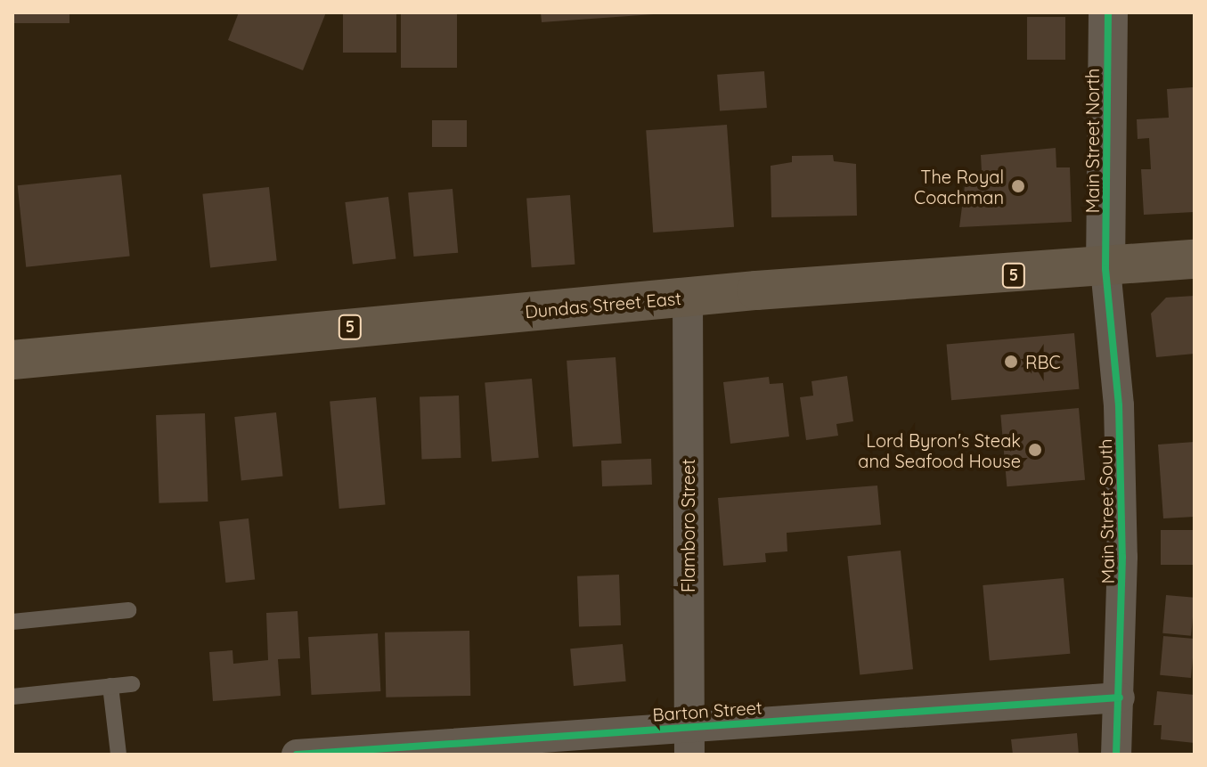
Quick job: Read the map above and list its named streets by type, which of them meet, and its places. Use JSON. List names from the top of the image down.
{
  "streets": {
    "main road": ["5", "Dundas Street East"],
    "street": [
      "Main Street North",
      "Main Street South",
      "Flamboro Street",
      "Barton Street"
    ]
  },
  "crossings": [
    ["Main Street North", "Dundas Street East"],
    ["Main Street North", "Main Street South"],
    ["Dundas Street East", "Main Street South"],
    ["Dundas Street East", "Flamboro Street"],
    ["Main Street South", "Barton Street"],
    ["Flamboro Street", "Barton Street"]
  ],
  "places": ["The Royal Coachman", "RBC", "Lord Byron's Steak and Seafood House"]
}
